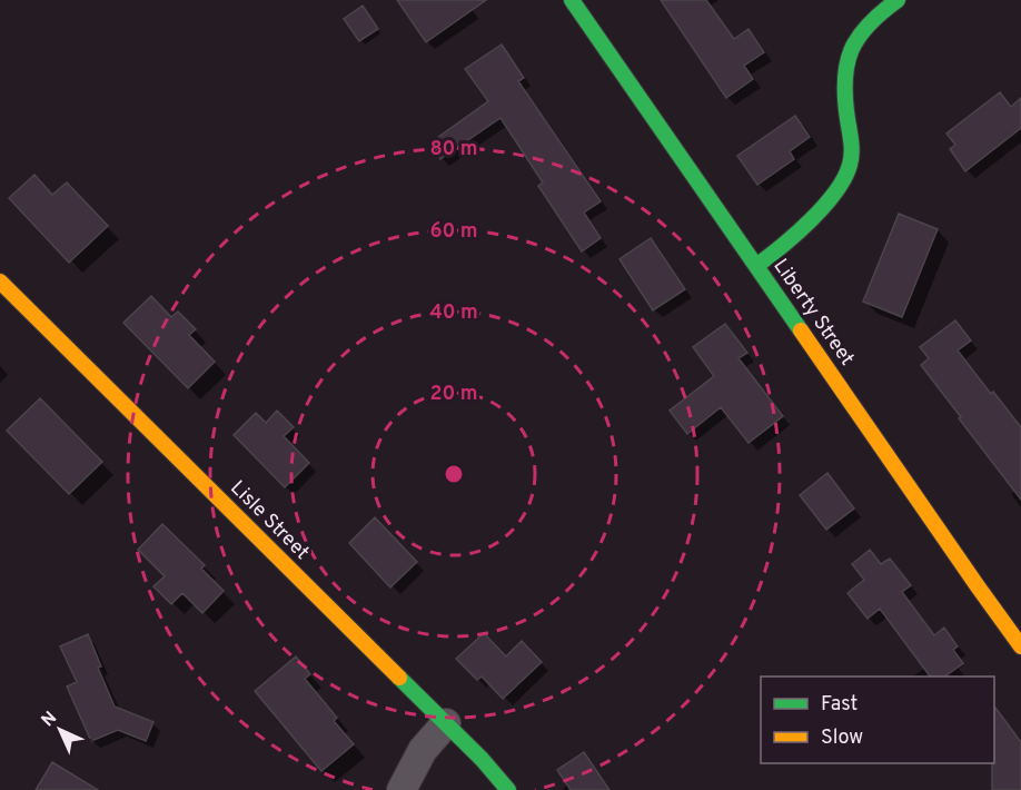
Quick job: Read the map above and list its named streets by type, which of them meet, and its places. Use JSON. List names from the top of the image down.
{
  "streets": {
    "street": ["Liberty Street", "Lisle Street"]
  },
  "legend": ["Fast", "Slow"],
  "north": "top left",
  "rings": [
    "80 m",
    "60 m",
    "40 m",
    "20 m"
  ]
}
